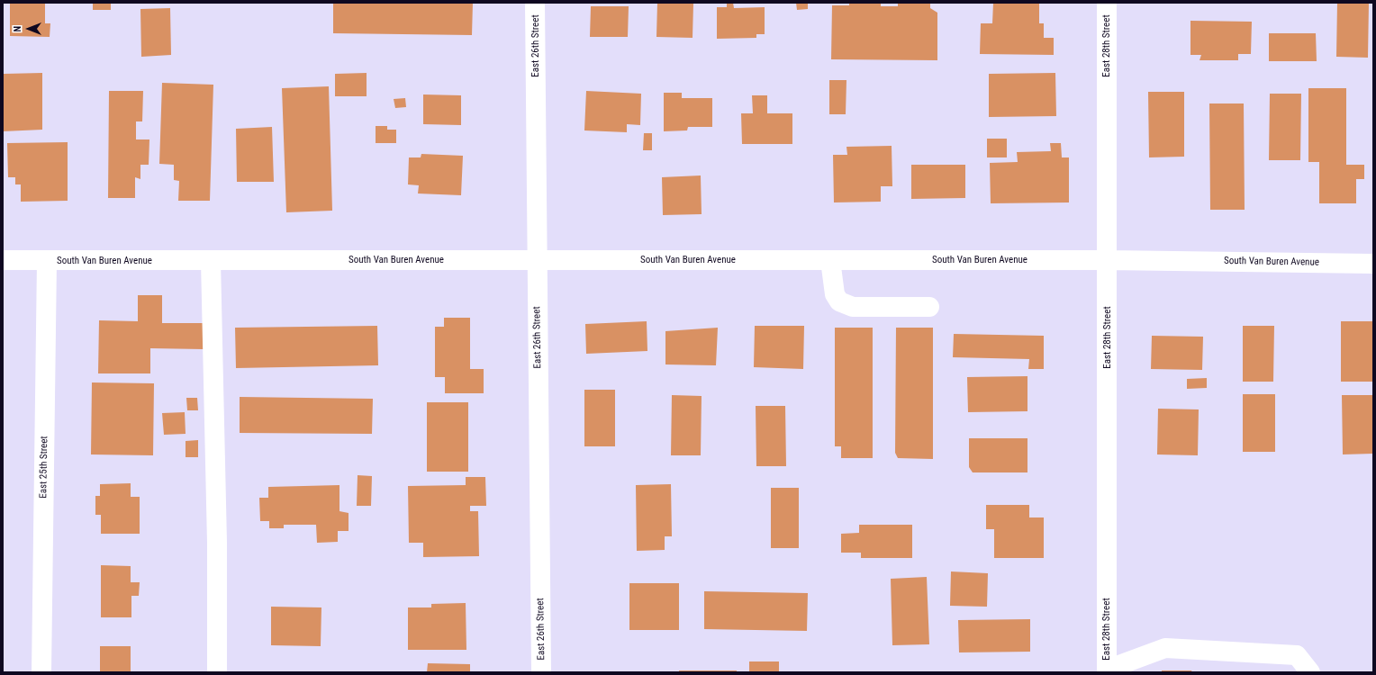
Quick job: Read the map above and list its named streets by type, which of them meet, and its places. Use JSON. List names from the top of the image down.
{
  "streets": {
    "street": [
      "East 26th Street",
      "East 28th Street",
      "South Van Buren Avenue",
      "East 25th Street"
    ]
  },
  "crossings": [
    ["East 26th Street", "South Van Buren Avenue"],
    ["East 28th Street", "South Van Buren Avenue"],
    ["South Van Buren Avenue", "East 25th Street"]
  ],
  "north": "left"
}
